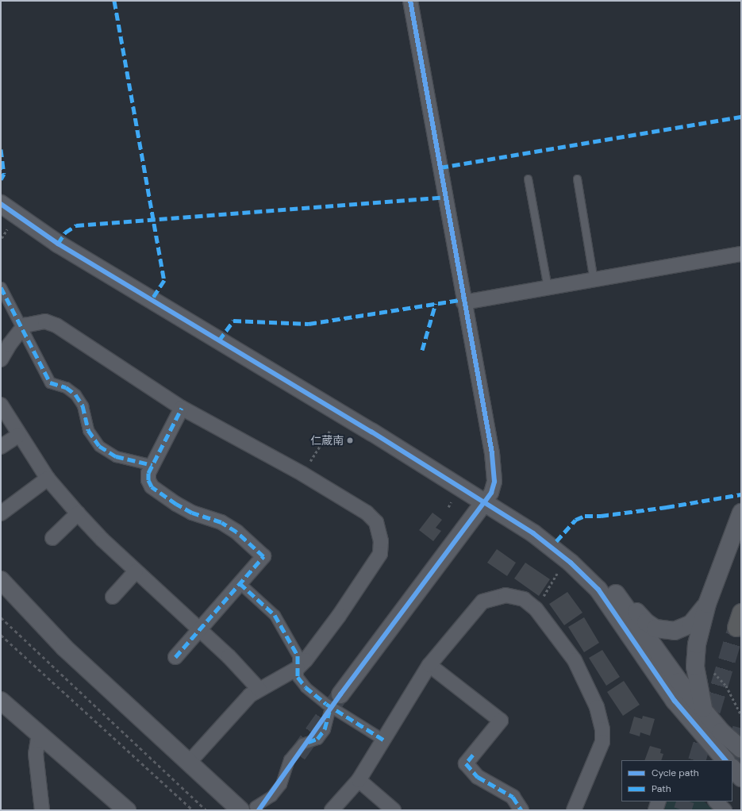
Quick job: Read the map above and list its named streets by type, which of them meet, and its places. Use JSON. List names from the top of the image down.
{
  "places": ["仁蔵南"],
  "legend": ["Cycle path", "Path"]
}
